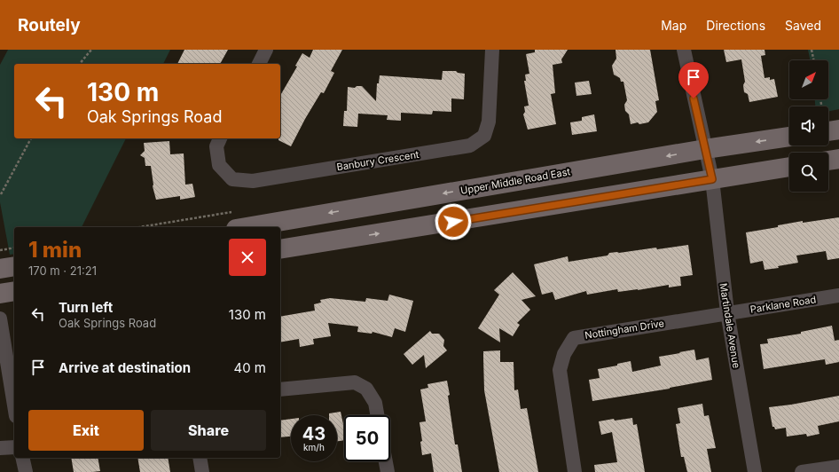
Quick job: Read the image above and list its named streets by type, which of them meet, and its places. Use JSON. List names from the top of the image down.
{
  "streets": {
    "main road": ["Upper Middle Road East"],
    "street": [
      "Banbury Crescent",
      "Parklane Road",
      "Martindale Avenue",
      "Nottingham Drive"
    ]
  },
  "crossings": [
    ["Upper Middle Road East", "Martindale Avenue"],
    ["Parklane Road", "Martindale Avenue"],
    ["Parklane Road", "Nottingham Drive"],
    ["Martindale Avenue", "Nottingham Drive"]
  ],
  "north": "top right",
  "page": {
    "header": "Routely",
    "nav": ["Map", "Directions", "Saved"],
    "turn": ["130 m", "Oak Springs Road"],
    "heading": ["1 min", "170 m · 21:21"],
    "list": [
      {
        "name": "Turn left",
        "note": "Oak Springs Road",
        "value": "130 m"
      },
      {
        "name": "Arrive at destination",
        "value": "40 m"
      }
    ],
    "buttons": ["Exit", "Share"],
    "speed": "43 km/h",
    "limit": "50"
  }
}
